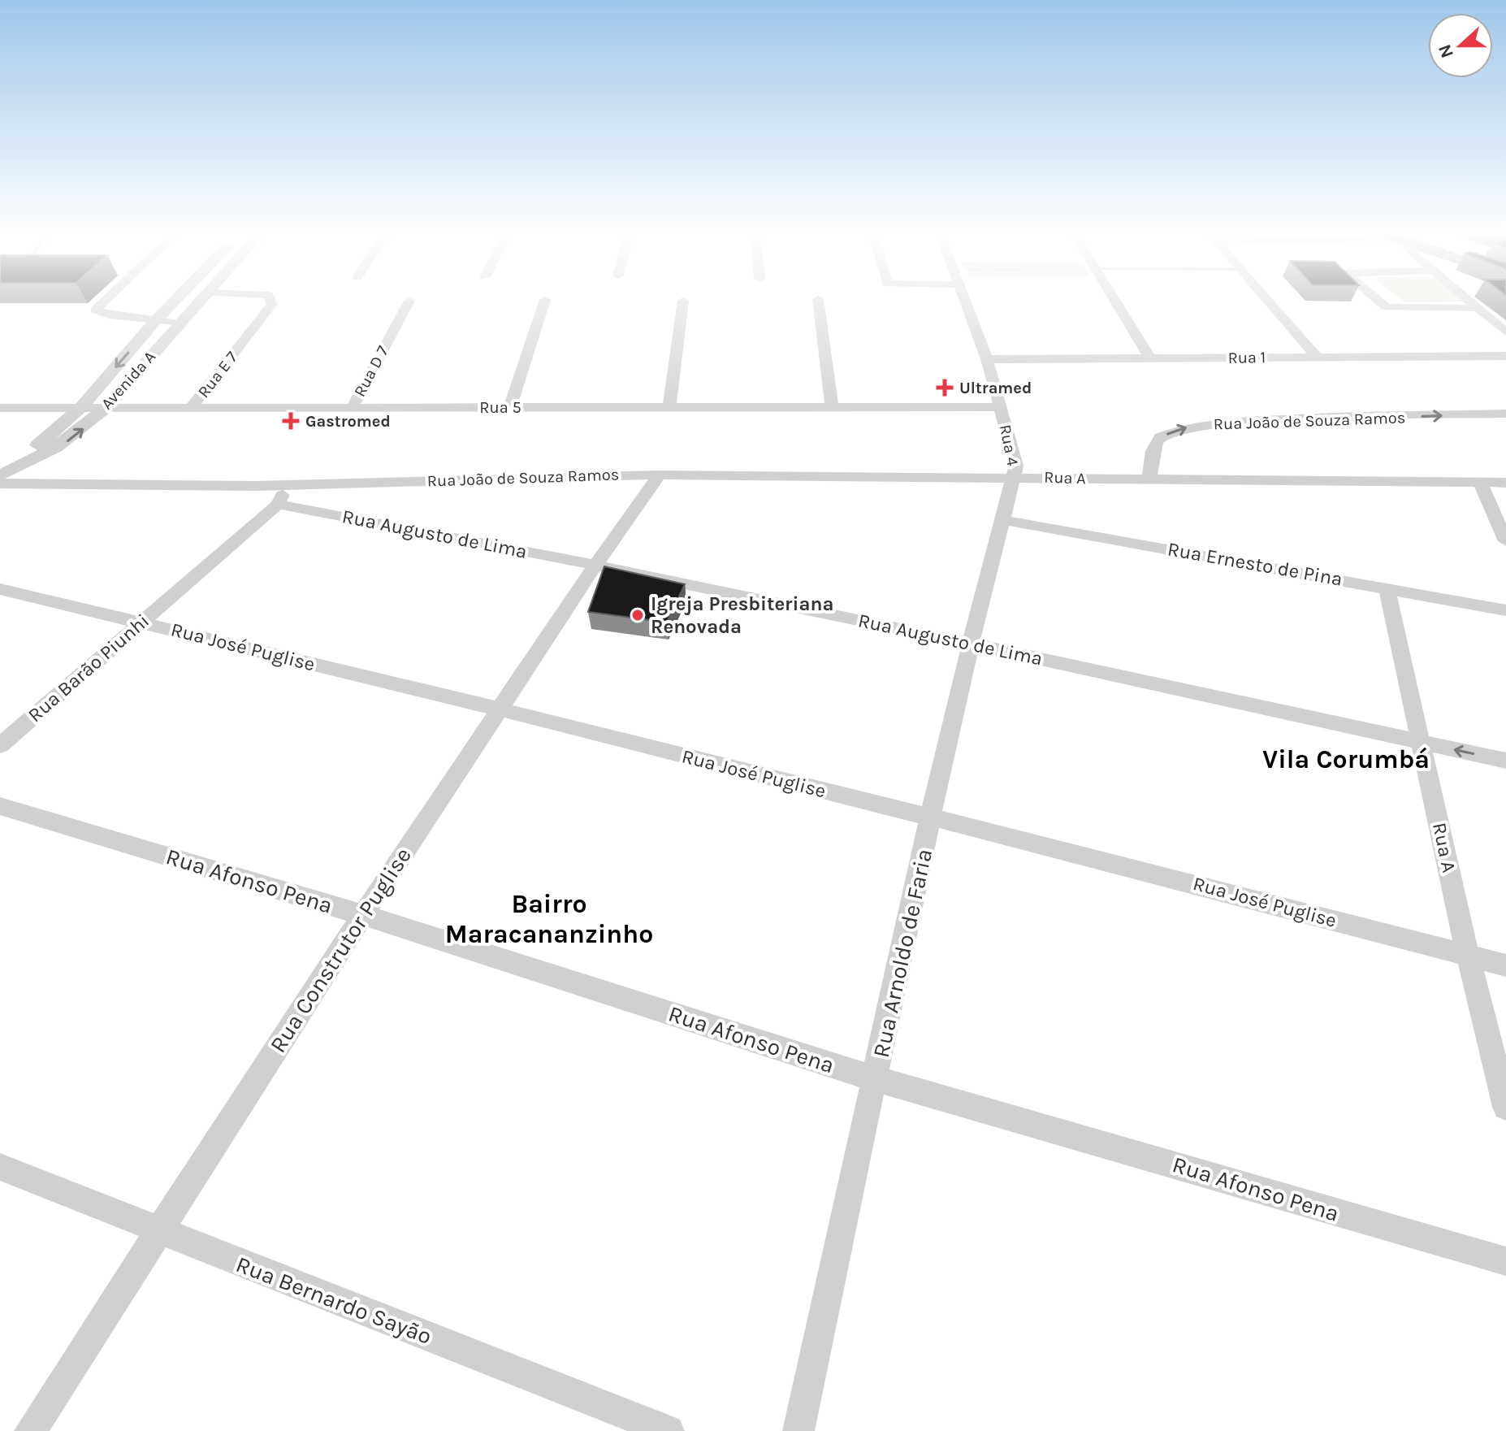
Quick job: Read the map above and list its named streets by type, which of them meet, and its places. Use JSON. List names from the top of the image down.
{
  "streets": {
    "street": [
      "Rua 1",
      "Rua D 7",
      "Rua E 7",
      "Avenida A",
      "Rua 5",
      "Rua João de Souza Ramos",
      "Rua 4",
      "Rua A",
      "Rua Augusto de Lima",
      "Rua Ernesto de Pina",
      "Rua José Puglise",
      "Rua Barão Piunhi",
      "Rua Afonso Pena",
      "Rua Construtor Puglise",
      "Rua Arnoldo de Faria",
      "Rua Bernardo Sayão"
    ]
  },
  "crossings": [
    ["Rua 1", "Rua 4"],
    ["Rua D 7", "Rua 5"],
    ["Rua E 7", "Rua 5"],
    ["Avenida A", "Rua 5"],
    ["Rua 5", "Rua 4"],
    ["Rua João de Souza Ramos", "Rua 4"],
    ["Rua João de Souza Ramos", "Rua A"],
    ["Rua João de Souza Ramos", "Rua Barão Piunhi"],
    ["Rua João de Souza Ramos", "Rua Construtor Puglise"],
    ["Rua João de Souza Ramos", "Rua Arnoldo de Faria"],
    ["Rua 4", "Rua A"],
    ["Rua 4", "Rua Arnoldo de Faria"],
    ["Rua A", "Rua Augusto de Lima"],
    ["Rua A", "Rua Ernesto de Pina"],
    ["Rua A", "Rua José Puglise"],
    ["Rua A", "Rua Arnoldo de Faria"],
    ["Rua Augusto de Lima", "Rua Barão Piunhi"],
    ["Rua Augusto de Lima", "Rua Construtor Puglise"],
    ["Rua Augusto de Lima", "Rua Arnoldo de Faria"],
    ["Rua Ernesto de Pina", "Rua Arnoldo de Faria"],
    ["Rua José Puglise", "Rua Barão Piunhi"],
    ["Rua José Puglise", "Rua Construtor Puglise"],
    ["Rua José Puglise", "Rua Arnoldo de Faria"],
    ["Rua Afonso Pena", "Rua Construtor Puglise"],
    ["Rua Afonso Pena", "Rua Arnoldo de Faria"],
    ["Rua Construtor Puglise", "Rua Bernardo Sayão"]
  ],
  "districts": ["Vila Corumbá", "Bairro Maracananzinho"],
  "places": {
    "health": ["Ultramed", "Gastromed"],
    "other": ["Igreja Presbiteriana Renovada"]
  },
  "north": "left"
}
